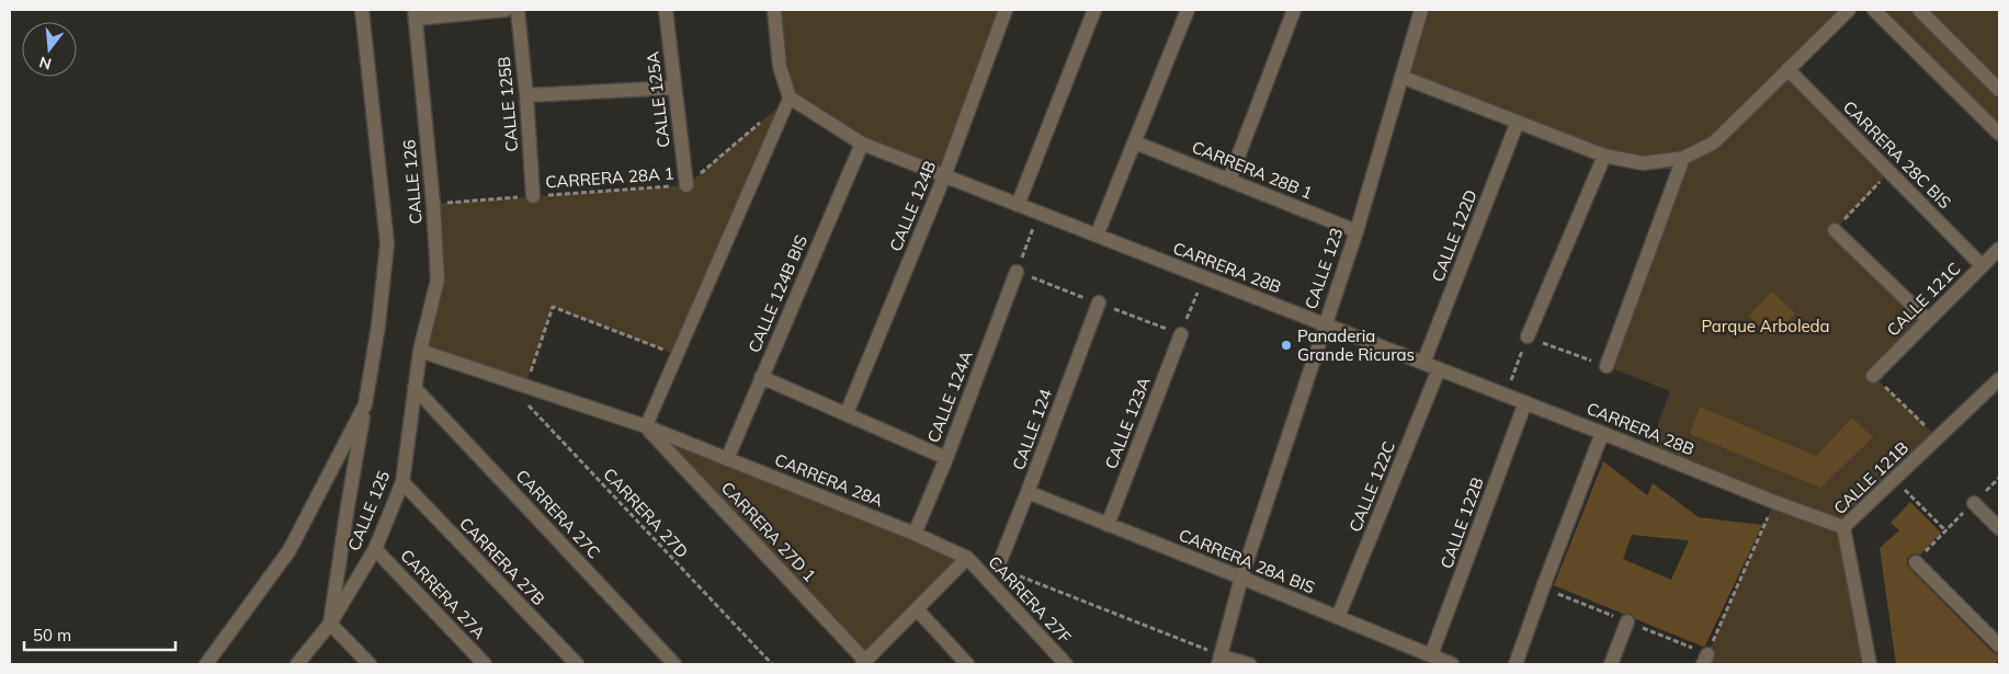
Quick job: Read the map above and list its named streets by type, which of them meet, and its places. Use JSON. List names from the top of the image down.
{
  "streets": {
    "street": [
      "CALLE 125A",
      "CALLE 125B",
      "CARRERA 28C BIS",
      "CARRERA 28B 1",
      "CALLE 126",
      "CALLE 124B",
      "CALLE 122D",
      "CARRERA 28B",
      "CALLE 123",
      "CALLE 124B BIS",
      "CALLE 121C",
      "CALLE 124A",
      "CALLE 123A",
      "CALLE 124",
      "CALLE 121B",
      "CARRERA 28A",
      "CALLE 122C",
      "CALLE 125",
      "CARRERA 27C",
      "CALLE 122B",
      "CARRERA 27D 1",
      "CARRERA 27B",
      "CARRERA 28A BIS",
      "CARRERA 27A",
      "CARRERA 27F"
    ],
    "path": ["CARRERA 28A 1", "CARRERA 27D"]
  },
  "crossings": [
    ["CALLE 125A", "CARRERA 28A 1"],
    ["CALLE 125B", "CARRERA 28A 1"],
    ["CARRERA 28C BIS", "CALLE 121C"],
    ["CARRERA 28B 1", "CALLE 123"],
    ["CARRERA 28A 1", "CALLE 126"],
    ["CALLE 126", "CARRERA 28A"],
    ["CALLE 126", "CALLE 125"],
    ["CALLE 124B", "CARRERA 28B"],
    ["CALLE 122D", "CARRERA 28B"],
    ["CARRERA 28B", "CALLE 123"],
    ["CARRERA 28B", "CALLE 124B BIS"],
    ["CARRERA 28B", "CALLE 121B"],
    ["CARRERA 28B", "CALLE 122C"],
    ["CARRERA 28B", "CALLE 122B"],
    ["CALLE 123", "CARRERA 28A BIS"],
    ["CALLE 124B BIS", "CARRERA 28A"],
    ["CALLE 124A", "CARRERA 28A"],
    ["CALLE 123A", "CARRERA 28A BIS"],
    ["CALLE 124", "CARRERA 28A BIS"],
    ["CARRERA 28A", "CALLE 125"],
    ["CARRERA 28A", "CARRERA 27D 1"],
    ["CARRERA 28A", "CARRERA 27F"],
    ["CALLE 122C", "CARRERA 28A BIS"],
    ["CALLE 125", "CARRERA 27C"],
    ["CALLE 125", "CARRERA 27B"],
    ["CALLE 125", "CARRERA 27A"],
    ["CALLE 122B", "CARRERA 28A BIS"]
  ],
  "parks": ["Parque Arboleda"],
  "places": ["Panaderia Grande Ricuras"],
  "scale_bar": "50 m",
  "north": "bottom"
}
